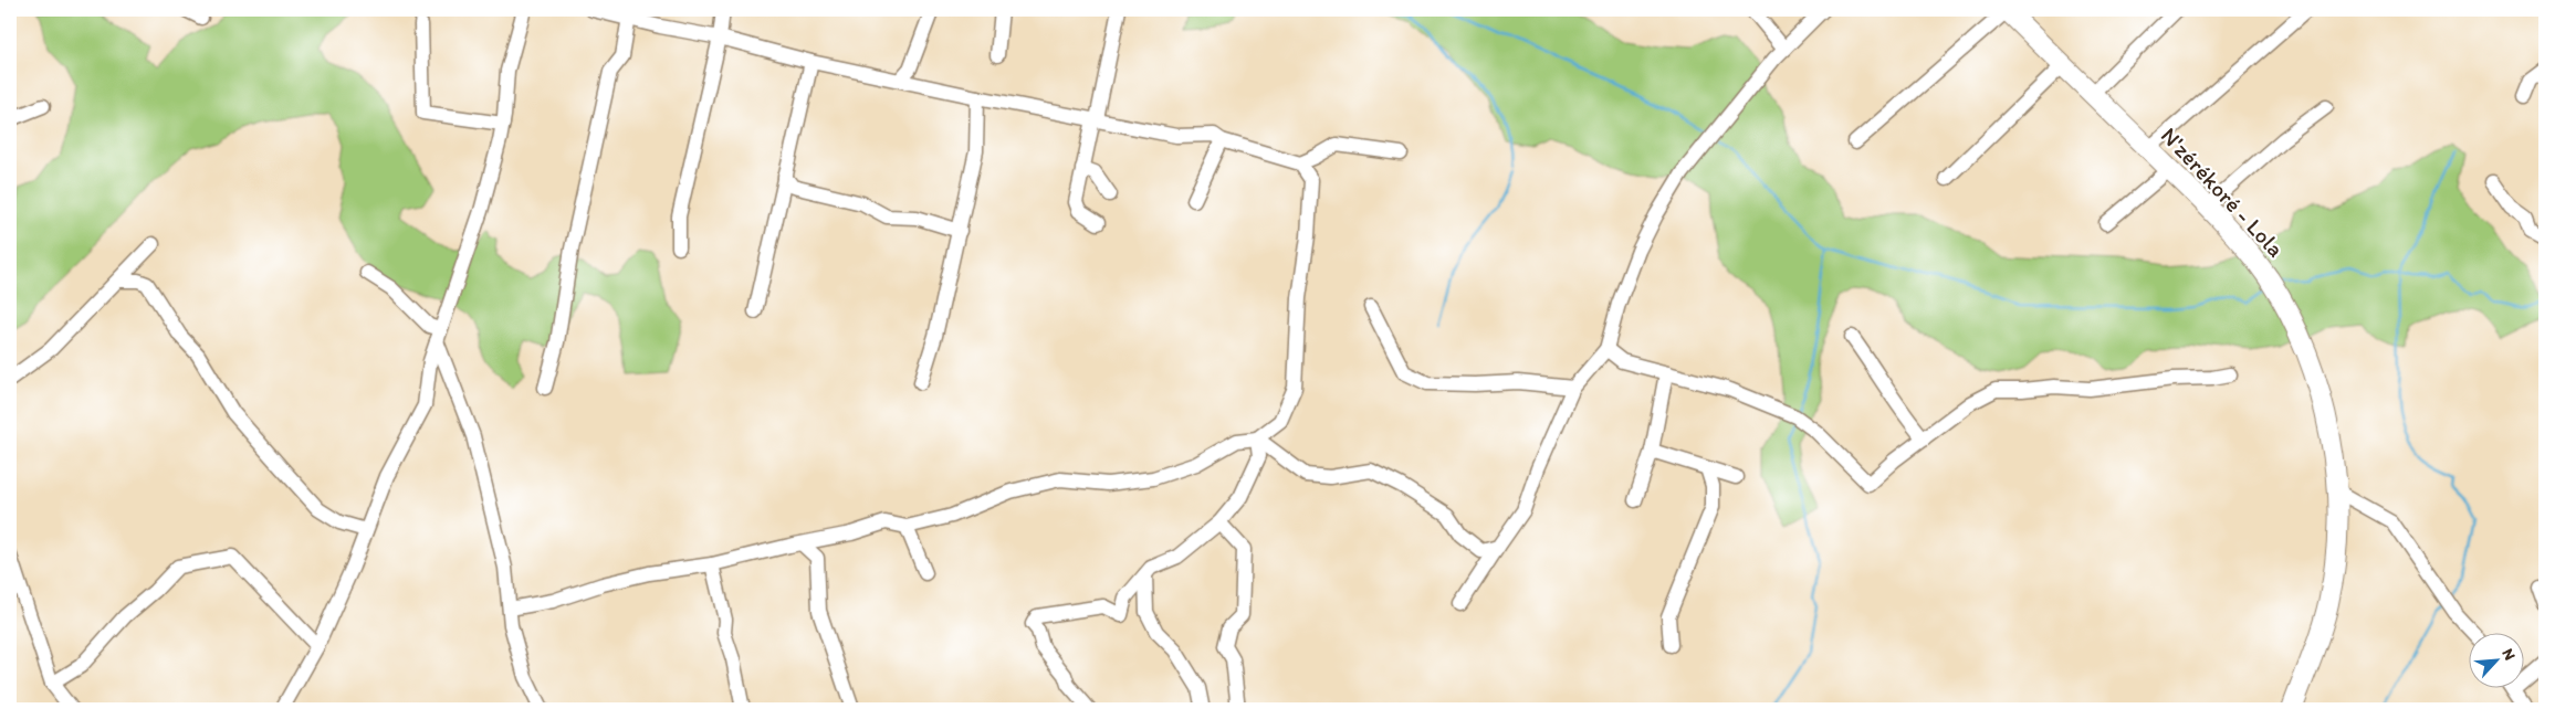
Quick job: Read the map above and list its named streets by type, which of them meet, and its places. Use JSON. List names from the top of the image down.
{
  "streets": {
    "highway": ["N'zérékoré - Lola"]
  },
  "north": "top right"
}
